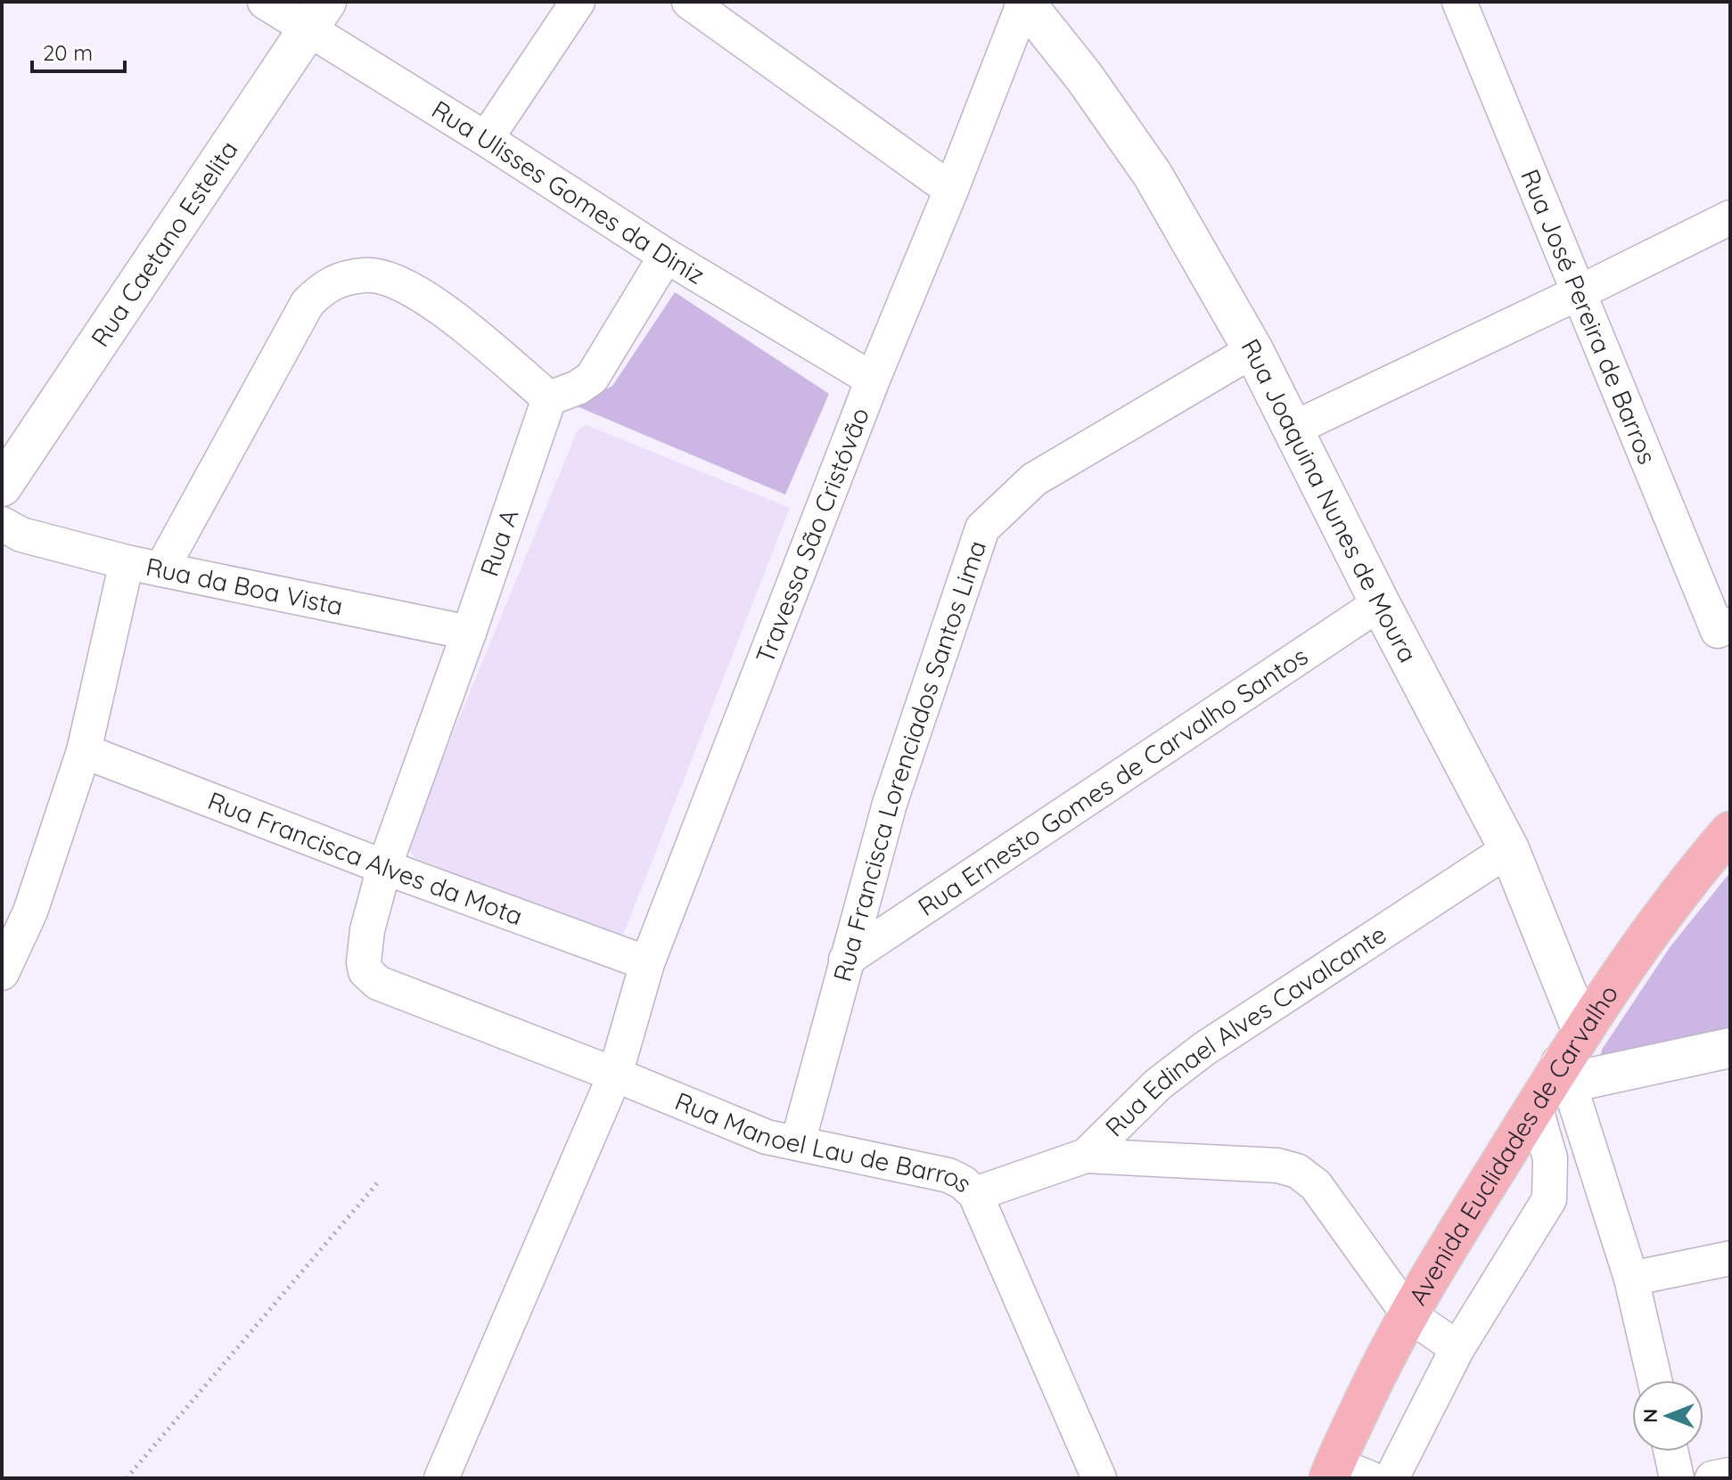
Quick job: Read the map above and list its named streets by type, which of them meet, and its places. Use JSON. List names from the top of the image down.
{
  "streets": {
    "highway": ["Avenida Euclidades de Carvalho"],
    "street": [
      "Rua Ulisses Gomes da Diniz",
      "Rua Caetano Estelita",
      "Rua José Pereira de Barros",
      "Rua Joaquina Nunes de Moura",
      "Travessa São Cristóvão",
      "Rua A",
      "Rua da Boa Vista",
      "Rua Francisca Lorenciados Santos Lima",
      "Rua Ernesto Gomes de Carvalho Santos",
      "Rua Francisca Alves da Mota",
      "Rua Edinael Alves Cavalcante",
      "Rua Manoel Lau de Barros"
    ]
  },
  "crossings": [
    ["Rua Ulisses Gomes da Diniz", "Rua Caetano Estelita"],
    ["Rua Ulisses Gomes da Diniz", "Travessa São Cristóvão"],
    ["Rua Joaquina Nunes de Moura", "Travessa São Cristóvão"],
    ["Rua Joaquina Nunes de Moura", "Rua Francisca Lorenciados Santos Lima"],
    ["Rua Joaquina Nunes de Moura", "Rua Ernesto Gomes de Carvalho Santos"],
    ["Rua Joaquina Nunes de Moura", "Rua Edinael Alves Cavalcante"],
    ["Rua Joaquina Nunes de Moura", "Avenida Euclidades de Carvalho"],
    ["Travessa São Cristóvão", "Rua Francisca Alves da Mota"],
    ["Travessa São Cristóvão", "Rua Manoel Lau de Barros"],
    ["Rua A", "Rua da Boa Vista"],
    ["Rua A", "Rua Francisca Alves da Mota"],
    ["Rua A", "Rua Manoel Lau de Barros"],
    ["Rua Francisca Lorenciados Santos Lima", "Rua Ernesto Gomes de Carvalho Santos"],
    ["Rua Francisca Lorenciados Santos Lima", "Rua Manoel Lau de Barros"],
    ["Rua Edinael Alves Cavalcante", "Rua Manoel Lau de Barros"]
  ],
  "scale_bar": "20 m",
  "north": "left"
}
